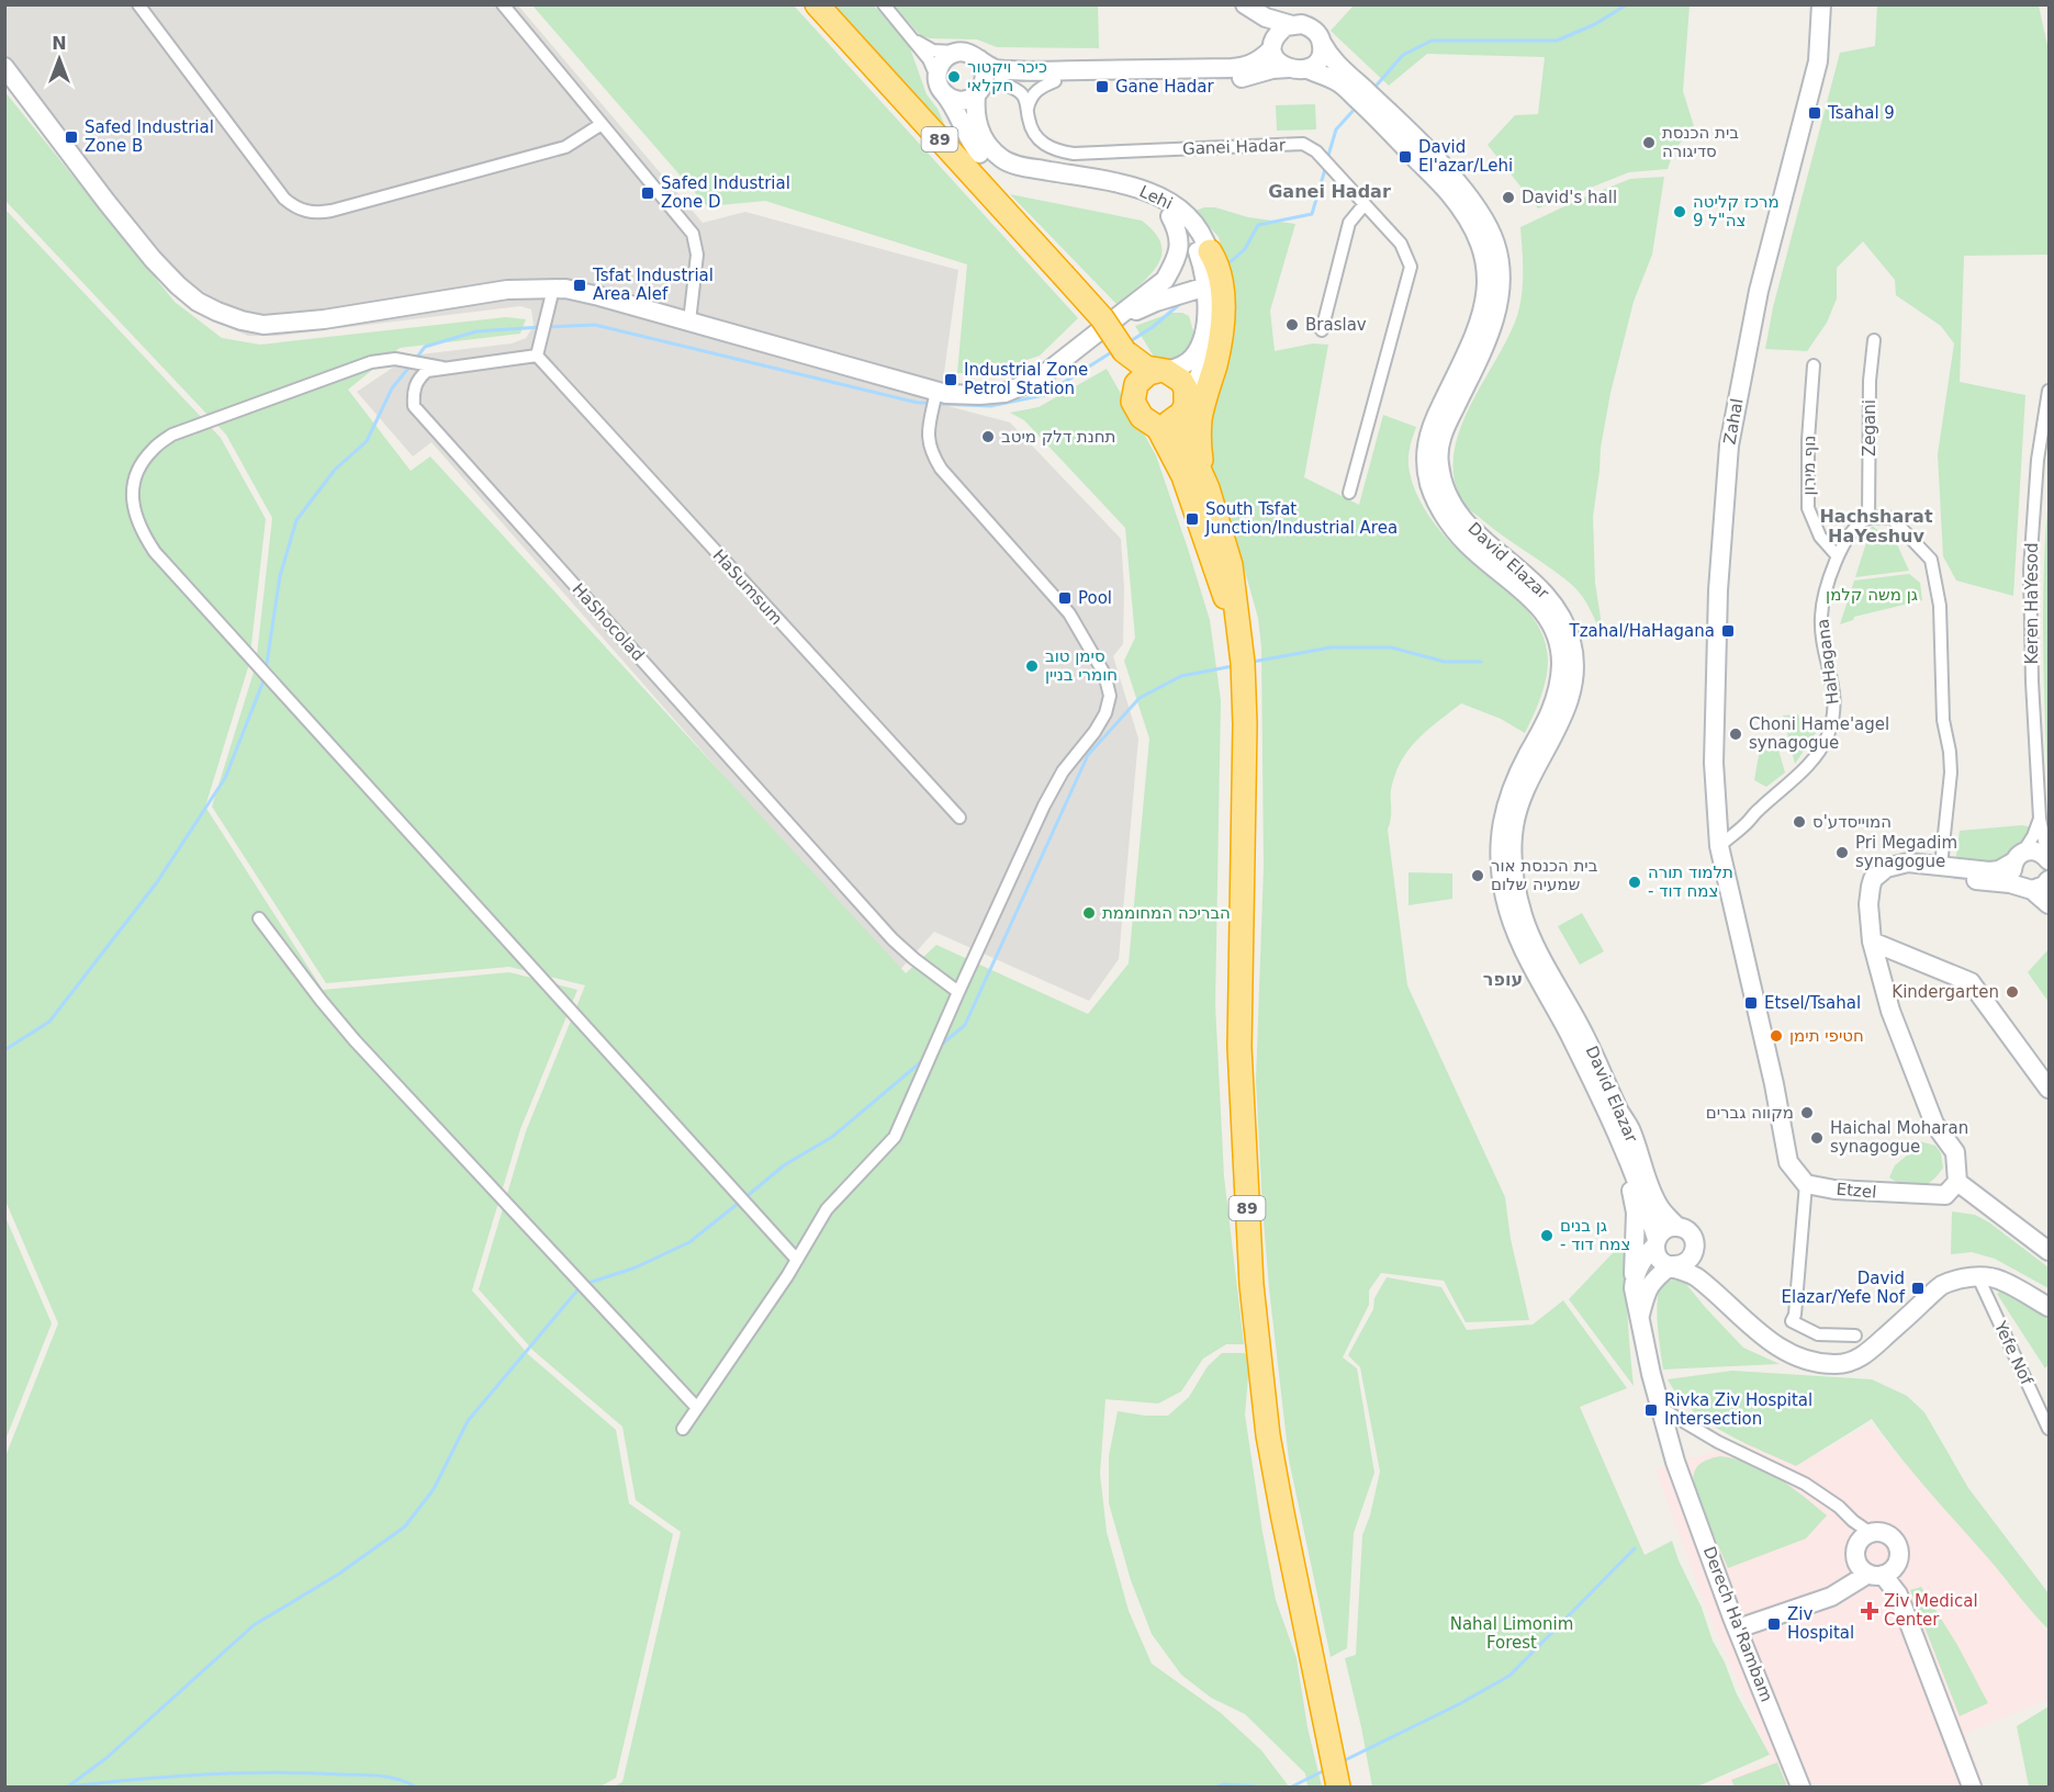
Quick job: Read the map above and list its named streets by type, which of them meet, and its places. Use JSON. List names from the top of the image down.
{
  "streets": {
    "highway": ["89"],
    "street": [
      "Ganei Hadar",
      "Lehi",
      "Zahal",
      "Zegani",
      "נוף מירון",
      "David Elazar",
      "HaSumsum",
      "Keren HaYesod",
      "HaShocolad",
      "HaHagana",
      "Etzel",
      "Yefe Nof",
      "Derech Ha'Rambam"
    ]
  },
  "crossings": [
    ["89", "Lehi"],
    ["Zahal", "HaHagana"],
    ["Zegani", "HaHagana"],
    ["נוף מירון", "HaHagana"],
    ["David Elazar", "Derech Ha'Rambam"],
    ["HaSumsum", "HaShocolad"]
  ],
  "districts": ["Ganei Hadar", "Hachsharat HaYeshuv", "עופר"],
  "parks": ["גן משה קלמן", "Nahal Limonim Forest"],
  "places": {
    "other": [
      "כיכר ויקטור חקלאי",
      "בית הכנסת סדיגורה",
      "David's hall",
      "מרכז קליטה צה\"ל 9",
      "Braslav",
      "תחנת דלק מיטב",
      "סימן טוב חומרי בניין",
      "Choni Hame'agel synagogue",
      "המוייסדע'ס",
      "Pri Megadim synagogue",
      "בית הכנסת אור שמעיה שלום",
      "תלמוד תורה - צמח דוד",
      "הבריכה המחוממת",
      "Kindergarten",
      "חטיפי תימן",
      "מקווה גברים",
      "Haichal Moharan synagogue",
      "גן בנים - צמח דוד"
    ],
    "transit": [
      "Gane Hadar",
      "Tsahal 9",
      "Safed Industrial Zone B",
      "David El'azar/Lehi",
      "Safed Industrial Zone D",
      "Tsfat Industrial Area Alef",
      "Industrial Zone Petrol Station",
      "South Tsfat Junction/Industrial Area",
      "Pool",
      "Tzahal/HaHagana",
      "Etsel/Tsahal",
      "David Elazar/Yefe Nof",
      "Rivka Ziv Hospital Intersection",
      "Ziv Hospital"
    ],
    "health": ["Ziv Medical Center"]
  },
  "north": "top"
}
